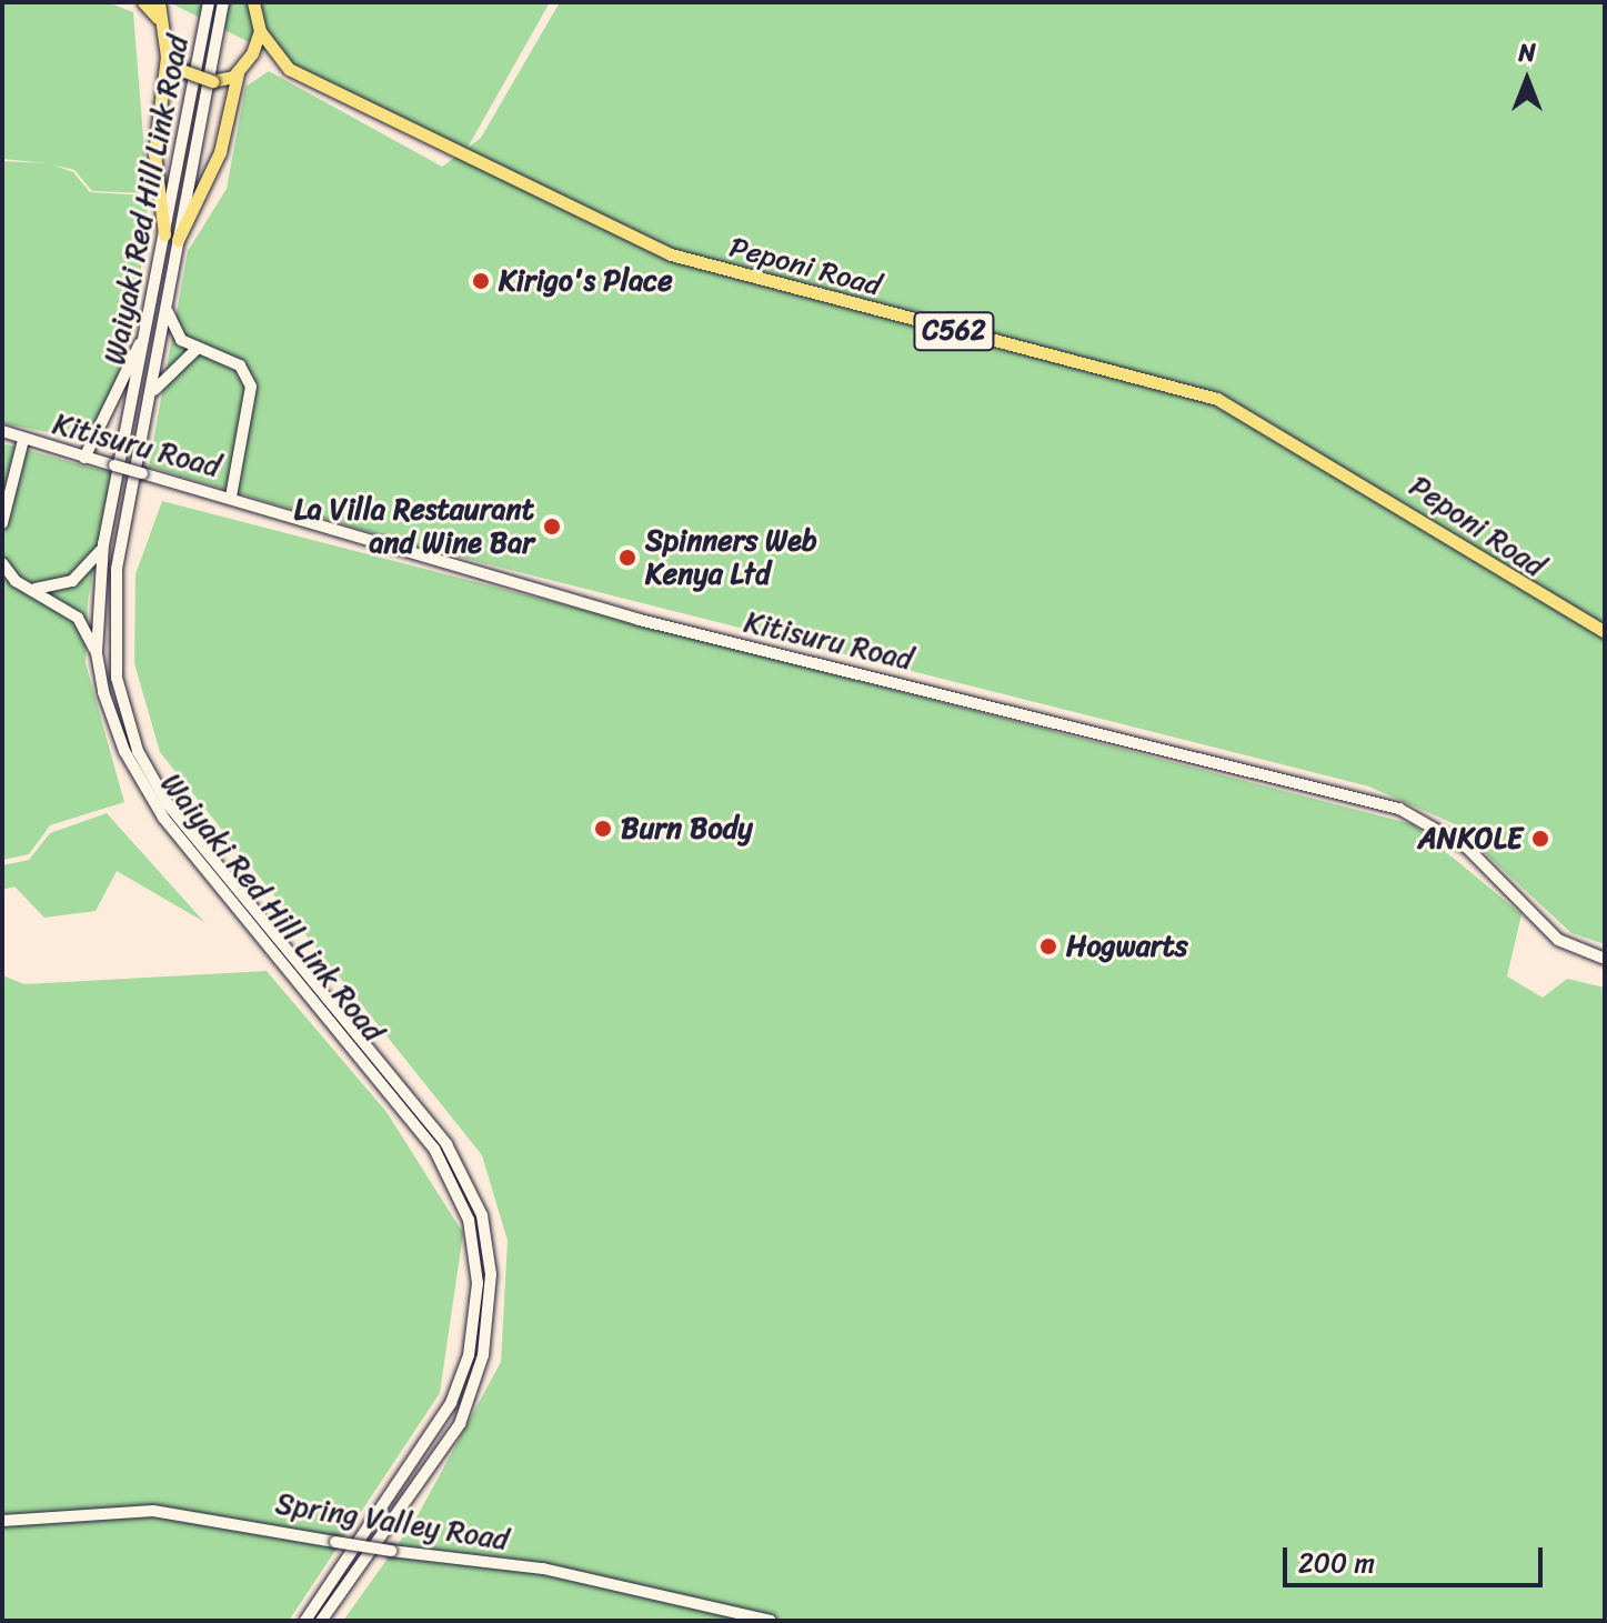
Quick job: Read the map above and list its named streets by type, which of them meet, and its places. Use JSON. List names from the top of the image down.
{
  "streets": {
    "main road": [
      "Waiyaki Red Hill Link Road",
      "Peponi Road",
      "C562",
      "Kitisuru Road",
      "Spring Valley Road"
    ]
  },
  "places": [
    "Kirigo's Place",
    "La Villa Restaurant and Wine Bar",
    "Spinners Web Kenya Ltd",
    "Burn Body",
    "ANKOLE",
    "Hogwarts"
  ],
  "scale_bar": "200 m",
  "north": "top"
}
